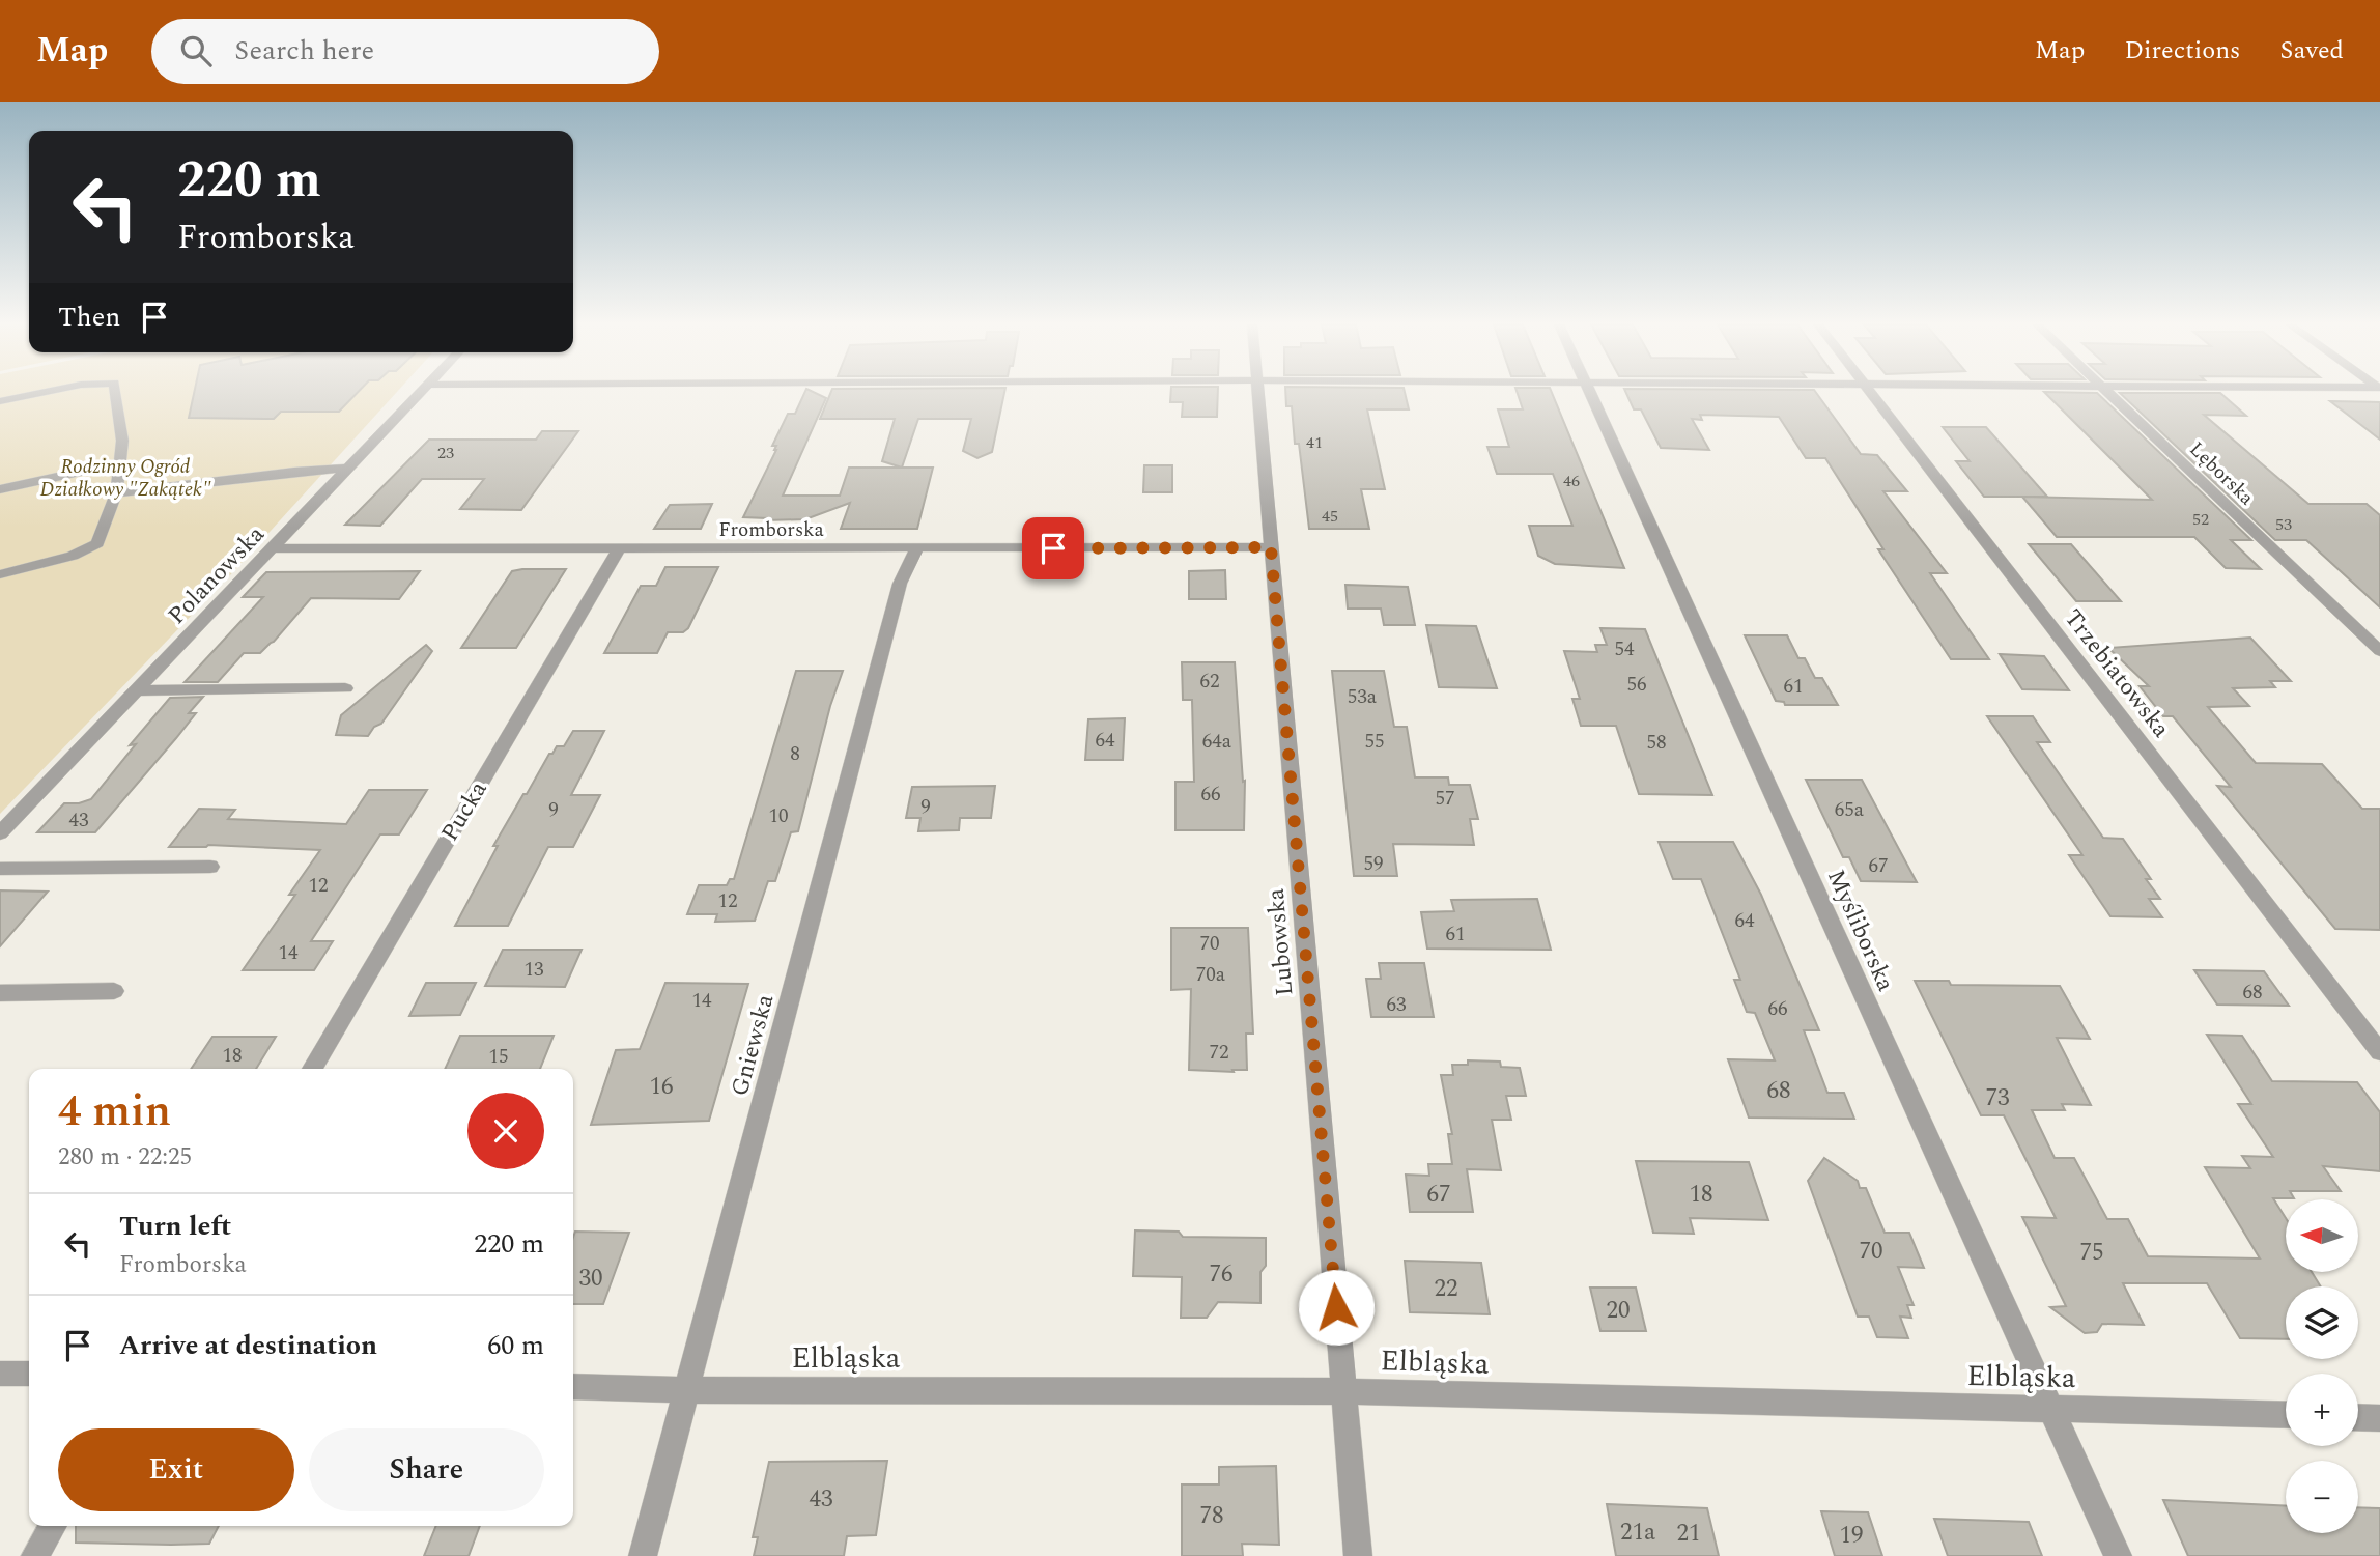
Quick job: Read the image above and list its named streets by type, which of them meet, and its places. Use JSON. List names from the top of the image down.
{
  "streets": {
    "street": [
      "Lęborska",
      "Fromborska",
      "Polanowska",
      "Trzebiatowska",
      "Pucka",
      "Myśliborska",
      "Lubowska",
      "Gniewska",
      "Elbląska"
    ]
  },
  "crossings": [
    ["Fromborska", "Polanowska"],
    ["Fromborska", "Pucka"],
    ["Fromborska", "Lubowska"],
    ["Fromborska", "Gniewska"],
    ["Myśliborska", "Elbląska"],
    ["Lubowska", "Elbląska"],
    ["Gniewska", "Elbląska"]
  ],
  "parks": ["Rodzinny Ogród Działkowy \"Zakątek\""],
  "house_numbers": [
    "41",
    "23",
    "46",
    "45",
    "52",
    "53",
    "54",
    "62",
    "56",
    "61",
    "53a",
    "64",
    "64a",
    "55",
    "58",
    "8",
    "66",
    "57",
    "9",
    "9",
    "65a",
    "10",
    "43",
    "59",
    "67",
    "12",
    "12",
    "64",
    "61",
    "70",
    "14",
    "13",
    "70a",
    "68",
    "14",
    "63",
    "66",
    "72",
    "18",
    "15",
    "16",
    "68",
    "73",
    "67",
    "18",
    "70",
    "75",
    "76",
    "30",
    "22",
    "20",
    "43",
    "78",
    "21a",
    "21",
    "19"
  ],
  "north": "left",
  "page": {
    "header": "Map",
    "search": "Search here",
    "nav": ["Map", "Directions", "Saved"],
    "turn": ["220 m", "Fromborska"],
    "then": "Then",
    "heading": ["4 min", "280 m · 22:25"],
    "list": [
      {
        "name": "Turn left",
        "note": "Fromborska",
        "value": "220 m"
      },
      {
        "name": "Arrive at destination",
        "value": "60 m"
      }
    ],
    "map_buttons": ["+", "−"],
    "buttons": ["Exit", "Share"]
  }
}
